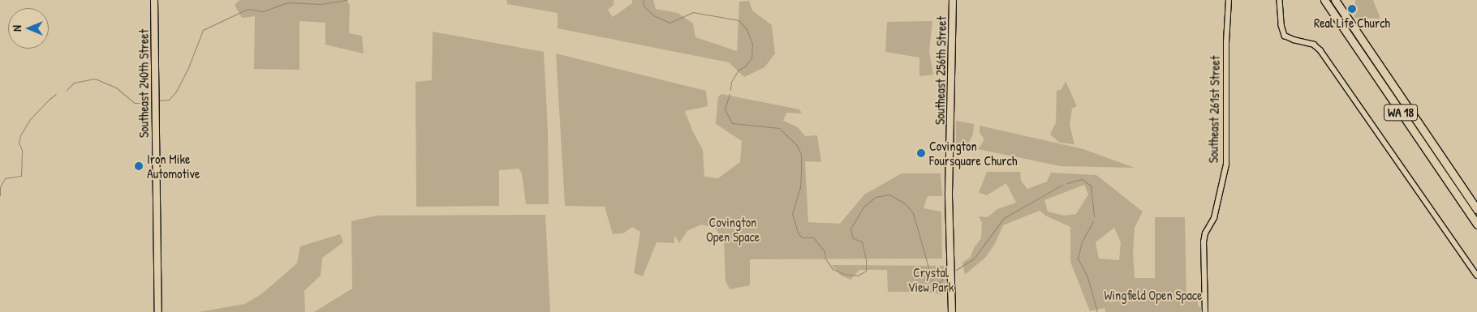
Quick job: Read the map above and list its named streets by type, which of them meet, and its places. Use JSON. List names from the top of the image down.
{
  "streets": {
    "highway": ["WA 18"],
    "main road": ["Southeast 256th Street", "Southeast 240th Street"],
    "street": ["Southeast 261st Street"]
  },
  "parks": ["Covington Open Space", "Crystal View Park", "Wingfield Open Space"],
  "places": ["Real Life Church", "Covington Foursquare Church", "Iron Mike Automotive"],
  "north": "left"
}
